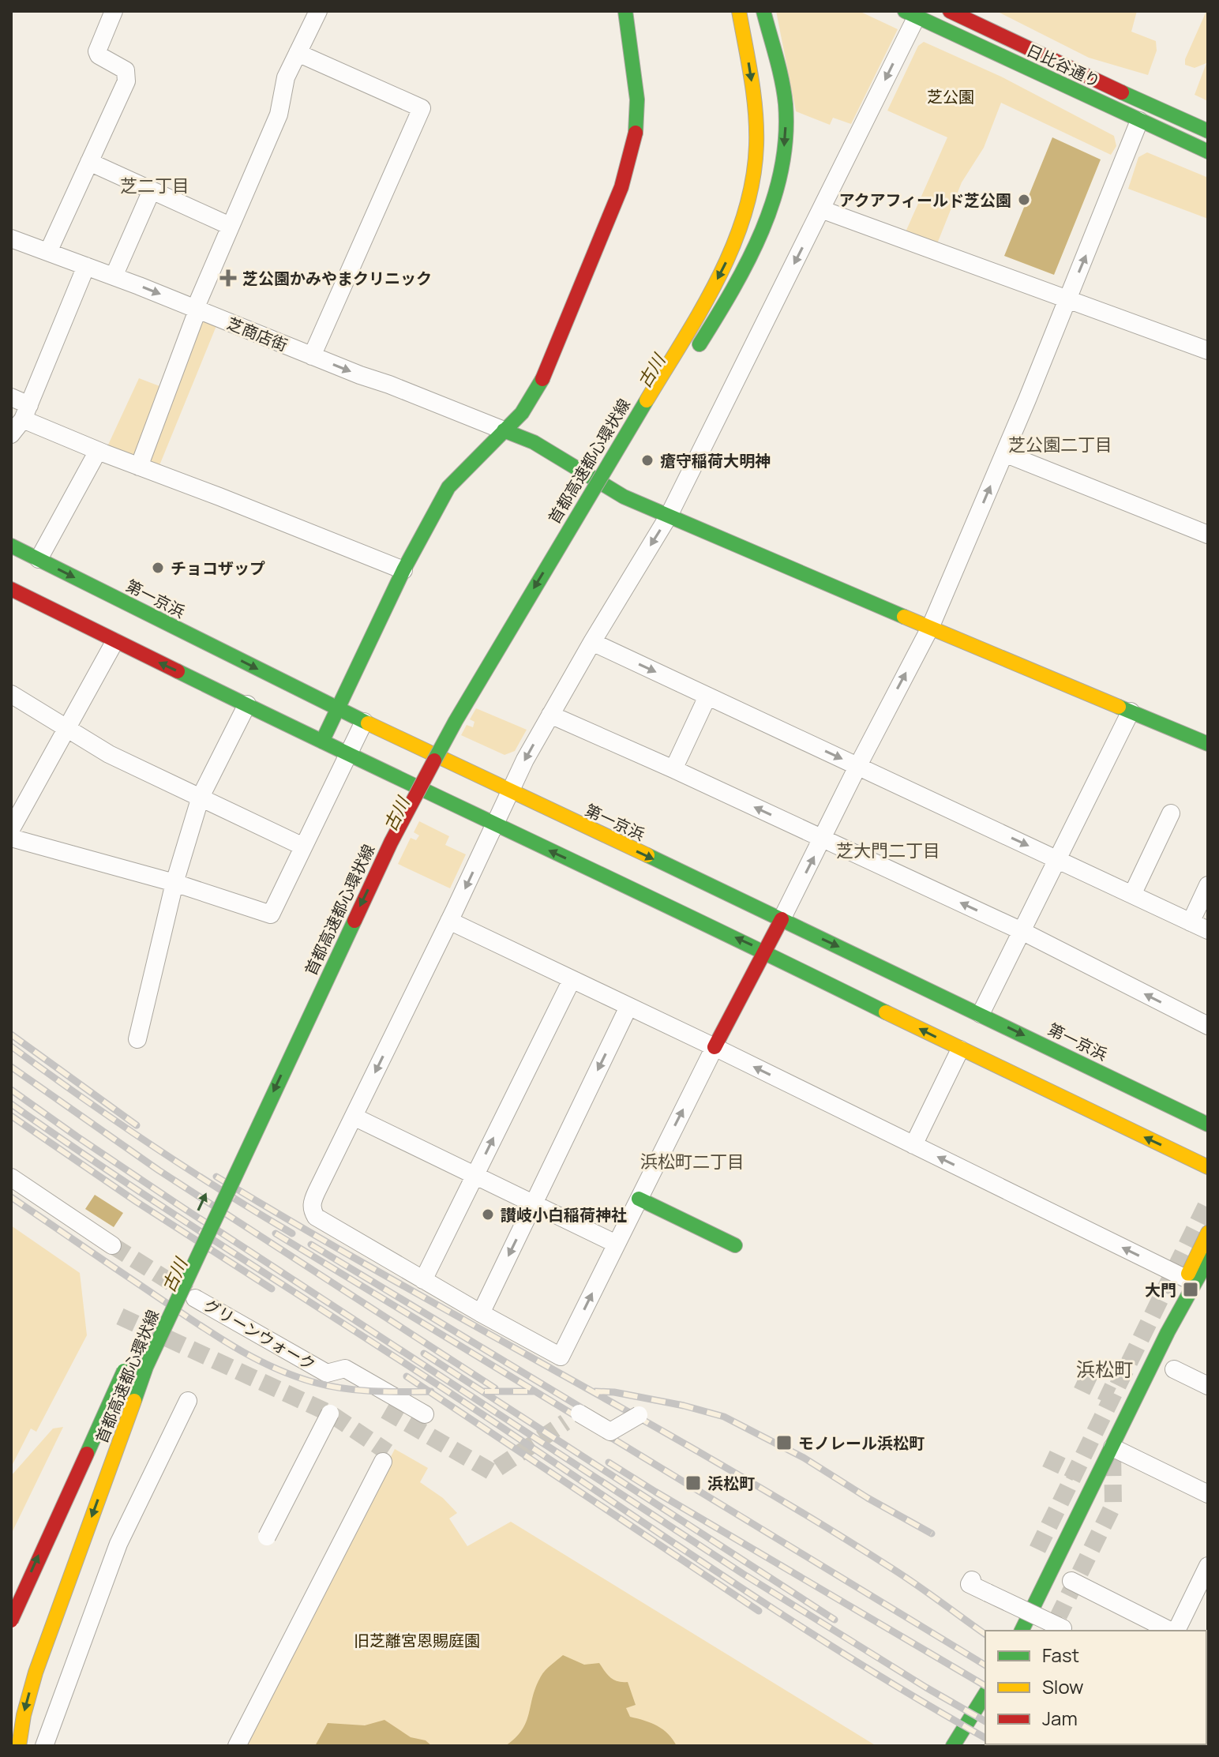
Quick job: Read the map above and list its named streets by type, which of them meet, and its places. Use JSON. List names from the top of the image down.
{
  "streets": {
    "main road": ["日比谷通り", "首都高速都心環状線", "第一京浜"],
    "street": ["芝商店街", "グリーンウォーク"]
  },
  "one_way": ["芝商店街"],
  "districts": [
    "芝二丁目",
    "芝公園二丁目",
    "芝大門二丁目",
    "浜松町二丁目",
    "浜松町"
  ],
  "water": ["古川"],
  "parks": ["芝公園", "旧芝離宮恩賜庭園"],
  "places": {
    "other": [
      "アクアフィールド芝公園",
      "瘡守稲荷大明神",
      "チョコザップ",
      "讃岐小白稲荷神社"
    ],
    "health": ["芝公園かみやまクリニック"],
    "transit": ["大門", "モノレール浜松町", "浜松町"]
  },
  "legend": ["Fast", "Slow", "Jam"]
}
